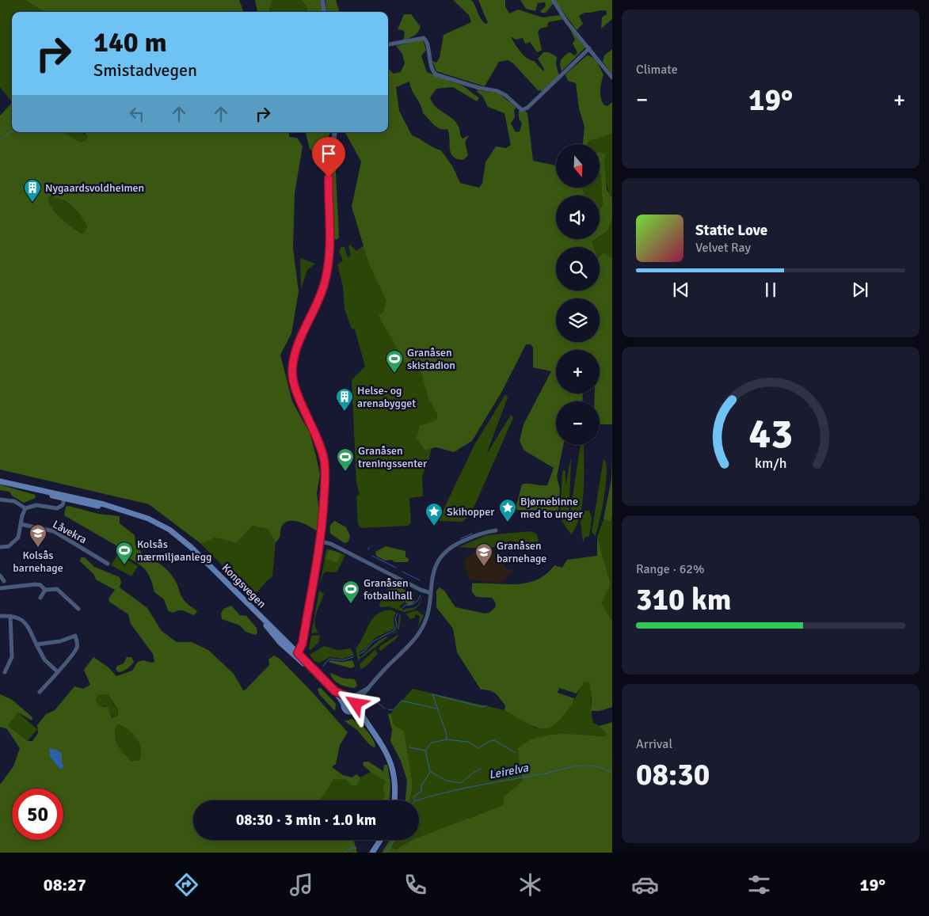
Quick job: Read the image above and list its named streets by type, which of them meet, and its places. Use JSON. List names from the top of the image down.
{
  "streets": {
    "main road": ["Kongsvegen"],
    "street": ["Låvekra"]
  },
  "water": ["Leirelva"],
  "places": {
    "building": ["Nygaardsvoldheimen", "Helse- og arenabygget"],
    "sports": [
      "Granåsen skistadion",
      "Granåsen treningssenter",
      "Kolsås nærmiljøanlegg",
      "Granåsen fotballhall"
    ],
    "place": ["Bjørnebinne med to unger", "Skihopper"],
    "school or university": ["Kolsås barnehage", "Granåsen barnehage"]
  },
  "north": "bottom",
  "page": {
    "tile": [
      "Climate",
      ["Range · 62%", "310 km"],
      ["Arrival", "08:30"]
    ],
    "turn": ["140 m", "Smistadvegen"],
    "heat": ["−", "19°", "+"],
    "map_buttons": ["+", "−"],
    "song": ["Static Love", "Velvet Ray"],
    "limit": "50",
    "trip": "08:30 · 3 min · 1.0 km",
    "tabs": ["08:27", "19°"],
    "gauge": ["43", "km/h"]
  }
}
